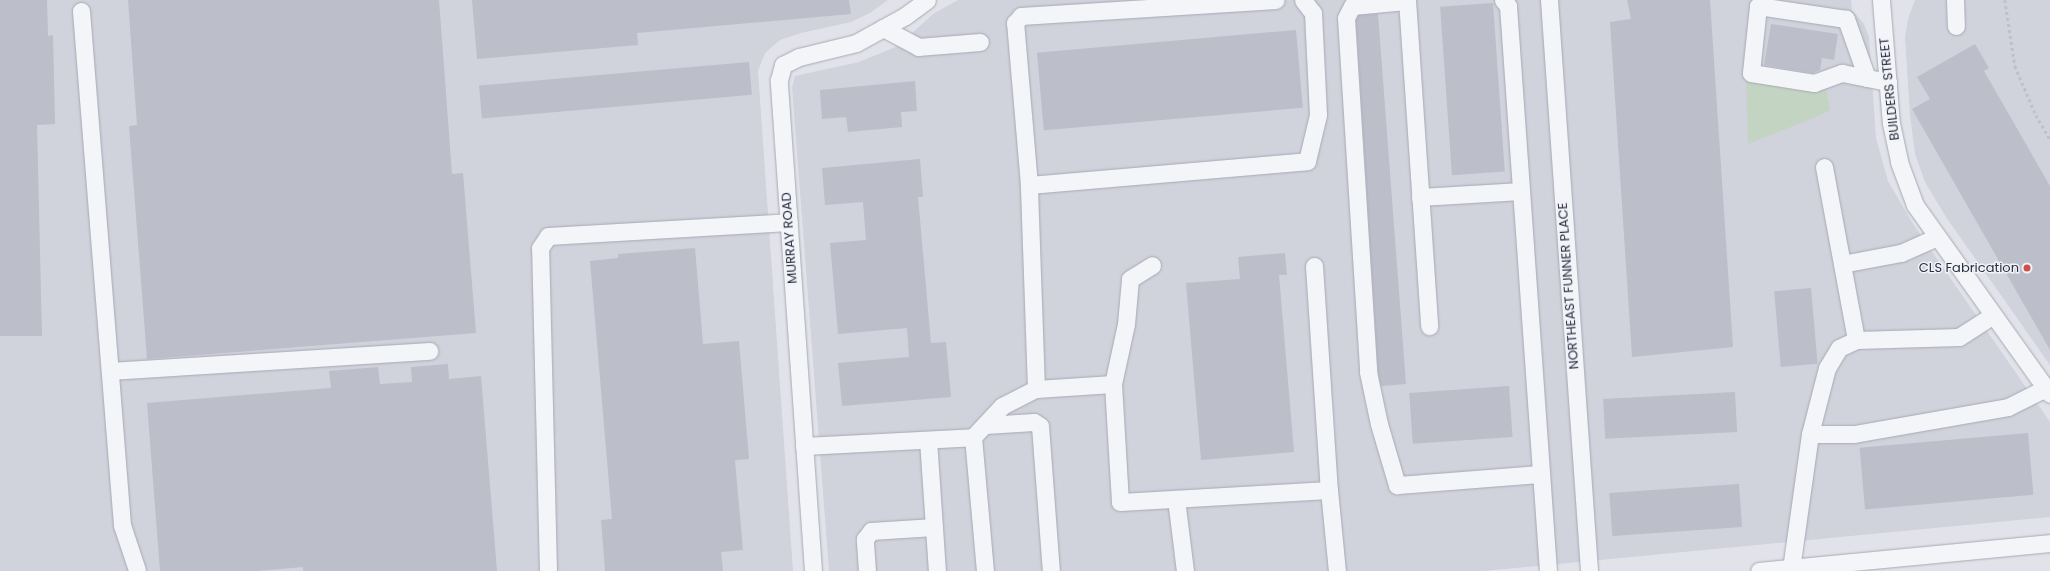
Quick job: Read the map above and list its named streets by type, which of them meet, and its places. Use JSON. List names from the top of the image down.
{
  "streets": {
    "street": ["BUILDERS STREET", "MURRAY ROAD", "NORTHEAST FUNNER PLACE"]
  },
  "places": ["CLS Fabrication"]
}
